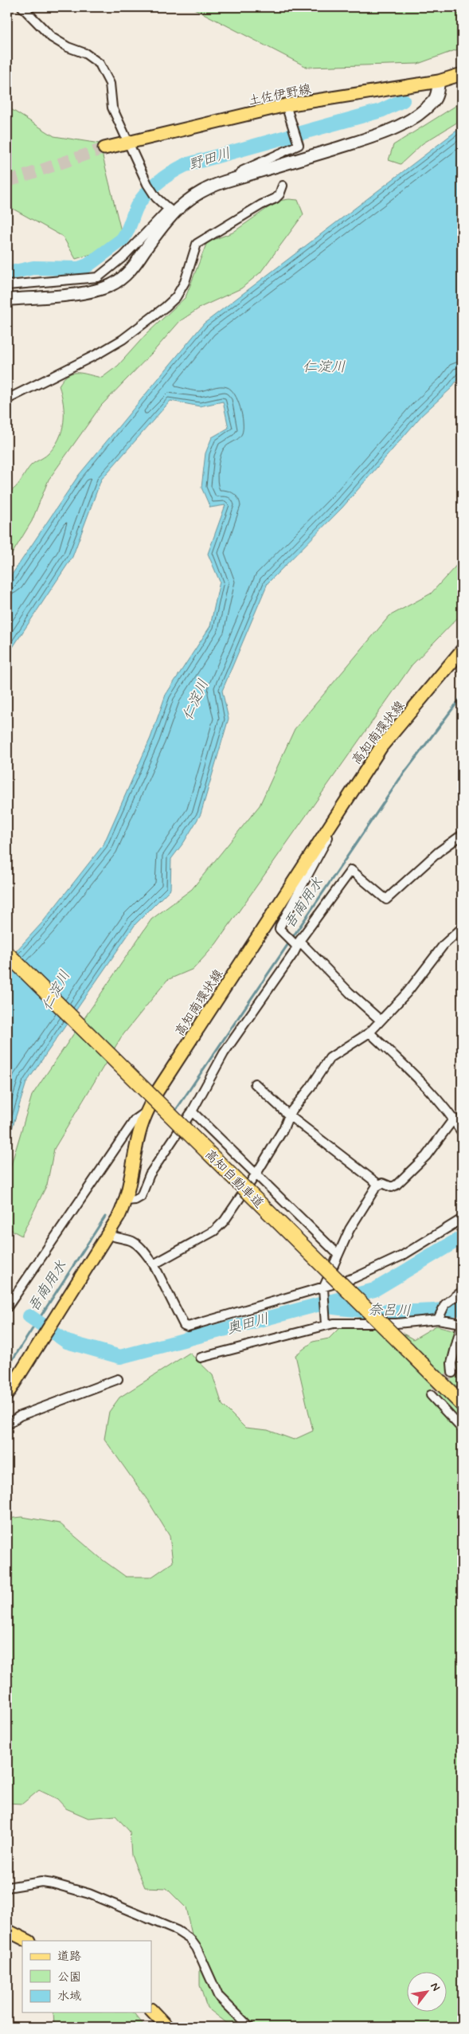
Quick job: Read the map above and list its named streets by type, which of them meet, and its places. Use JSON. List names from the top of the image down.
{
  "streets": {
    "highway": ["高知自動車道"],
    "main road": ["土佐伊野線", "高知南環状線"]
  },
  "water": [
    "野田川",
    "仁淀川",
    "吾南用水",
    "奈呂川",
    "奥田川"
  ],
  "legend": ["道路", "公園", "水域"],
  "north": "top right"
}
